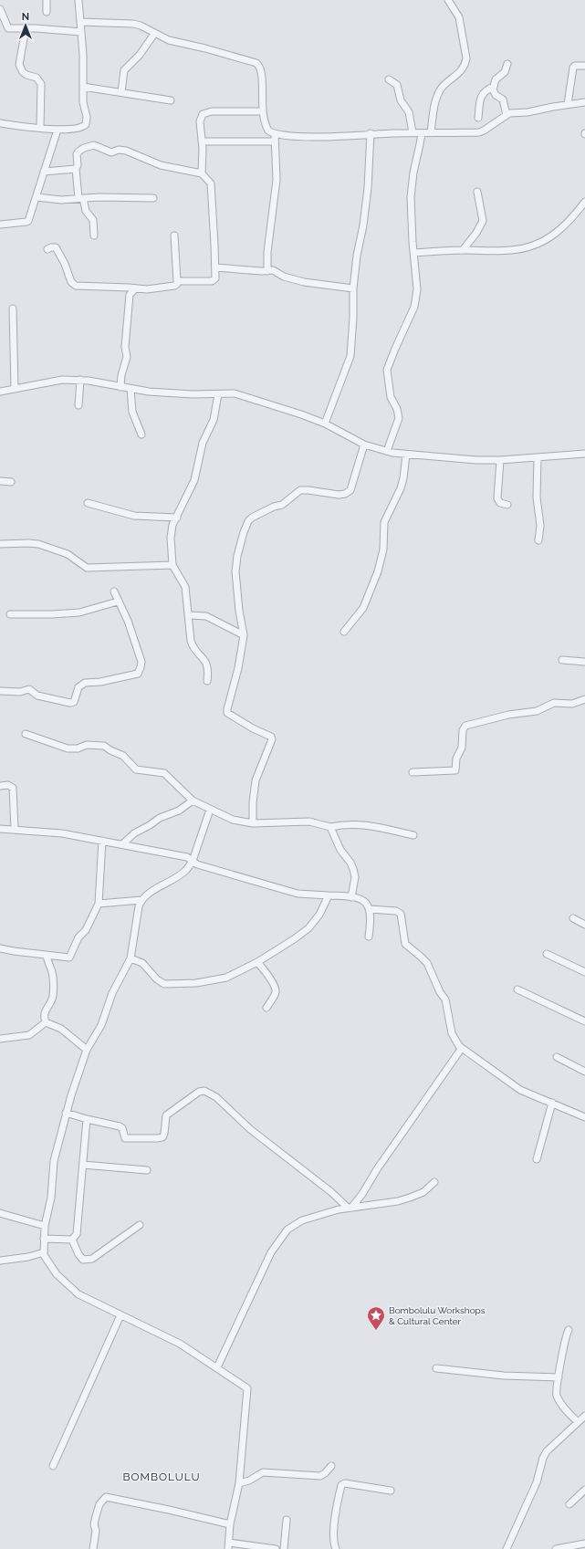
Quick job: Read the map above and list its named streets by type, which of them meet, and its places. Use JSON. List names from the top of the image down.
{
  "districts": ["BOMBOLULU"],
  "places": {
    "place": ["Bombolulu Workshops & Cultural Center"]
  },
  "north": "top"
}
